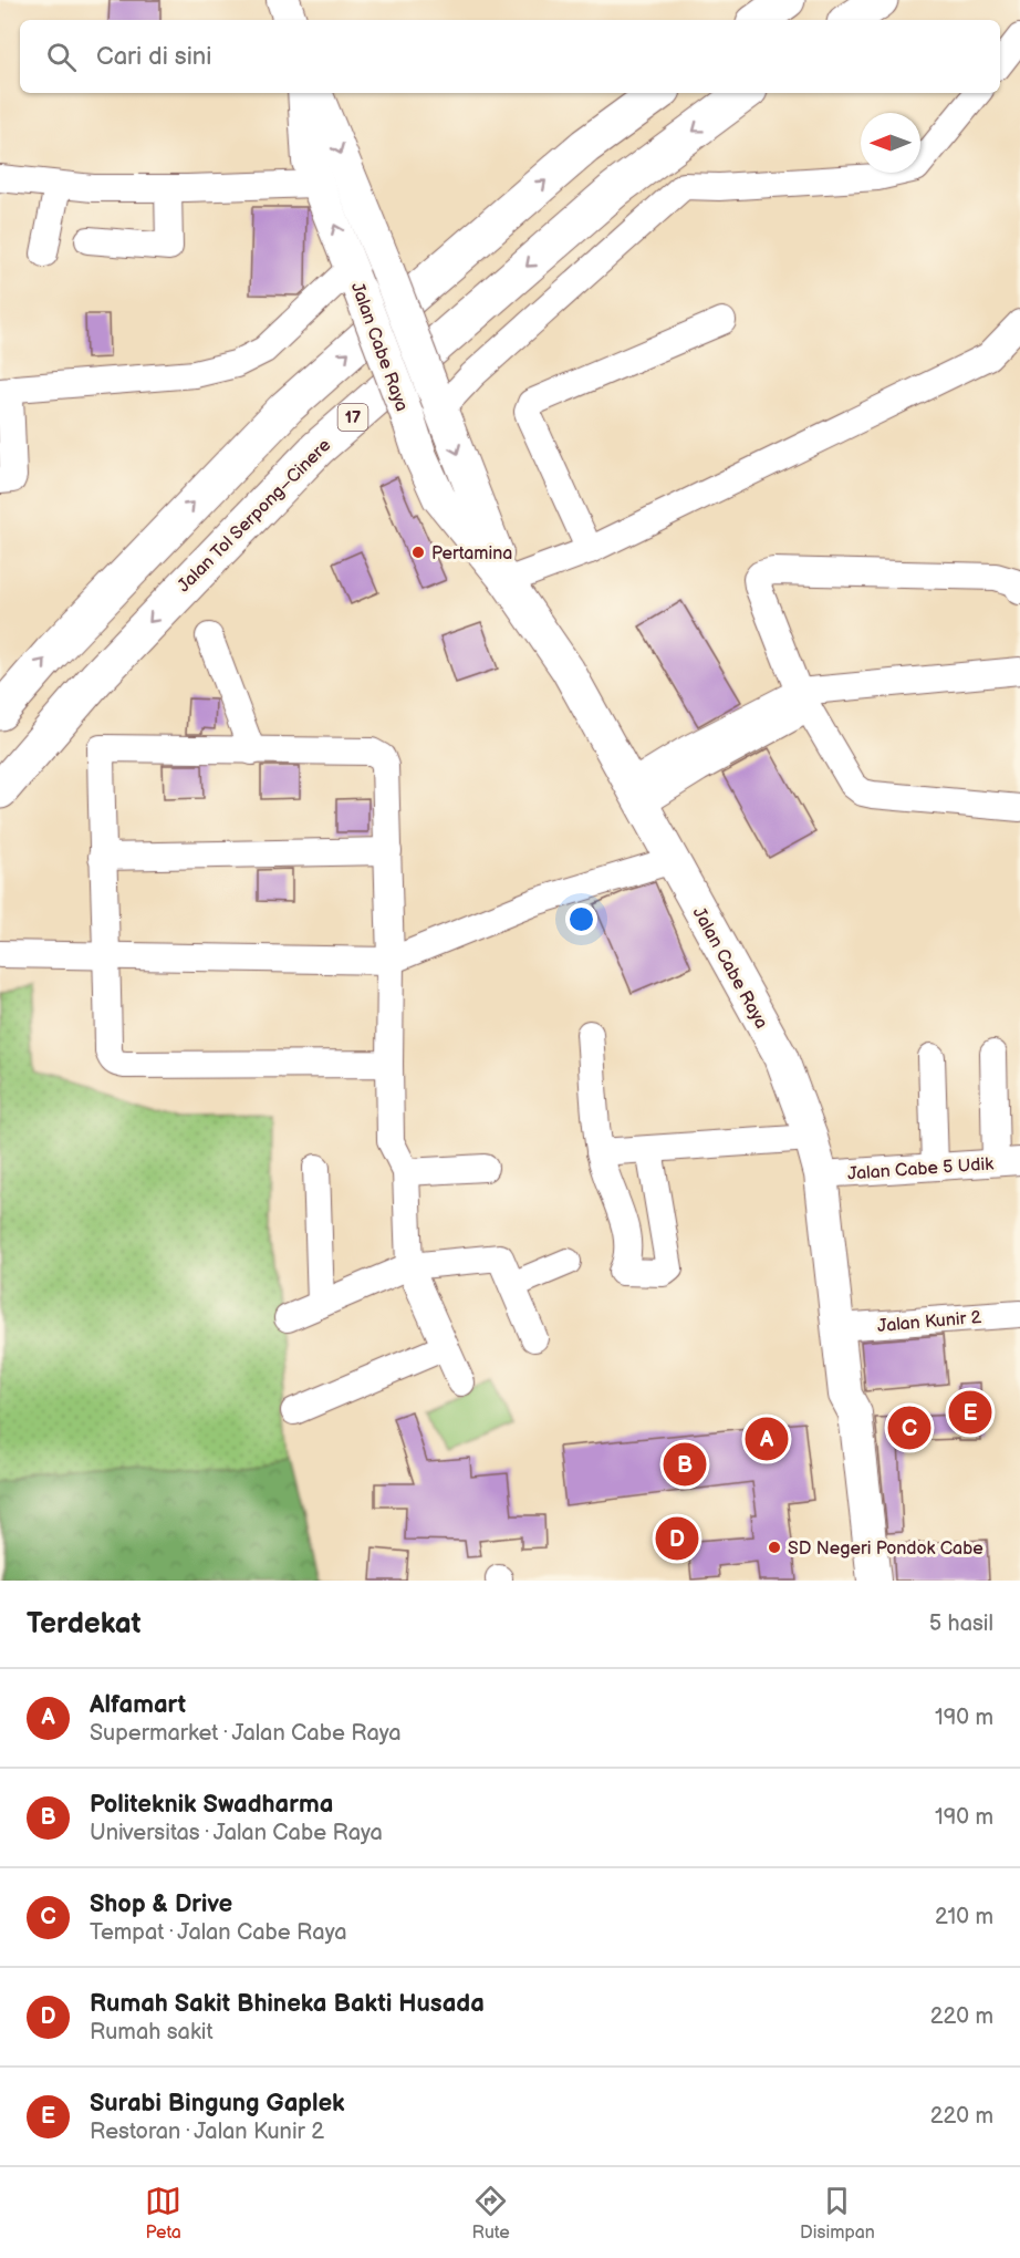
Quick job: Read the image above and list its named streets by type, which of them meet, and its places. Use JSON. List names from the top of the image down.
{
  "streets": {
    "highway": ["17", "Jalan Tol Serpong–Cinere"],
    "main road": ["Jalan Cabe Raya"],
    "street": ["Jalan Cabe 5 Udik", "Jalan Kunir 2"]
  },
  "crossings": [
    ["Jalan Cabe Raya", "Jalan Cabe 5 Udik"],
    ["Jalan Cabe Raya", "Jalan Kunir 2"]
  ],
  "places": ["Pertamina", "SD Negeri Pondok Cabe"],
  "north": "left",
  "page": {
    "search": "Cari di sini",
    "pins": [
      "E",
      "C",
      "A",
      "B",
      "D"
    ],
    "heading": ["Terdekat", "5 hasil"],
    "list": [
      {
        "mark": "A",
        "name": "Alfamart",
        "note": "Supermarket · Jalan Cabe Raya",
        "value": "190 m"
      },
      {
        "mark": "B",
        "name": "Politeknik Swadharma",
        "note": "Universitas · Jalan Cabe Raya",
        "value": "190 m"
      },
      {
        "mark": "C",
        "name": "Shop & Drive",
        "note": "Tempat · Jalan Cabe Raya",
        "value": "210 m"
      },
      {
        "mark": "D",
        "name": "Rumah Sakit Bhineka Bakti Husada",
        "note": "Rumah sakit",
        "value": "220 m"
      },
      {
        "mark": "E",
        "name": "Surabi Bingung Gaplek",
        "note": "Restoran · Jalan Kunir 2",
        "value": "220 m"
      }
    ],
    "nav": ["Peta", "Rute", "Disimpan"]
  }
}
